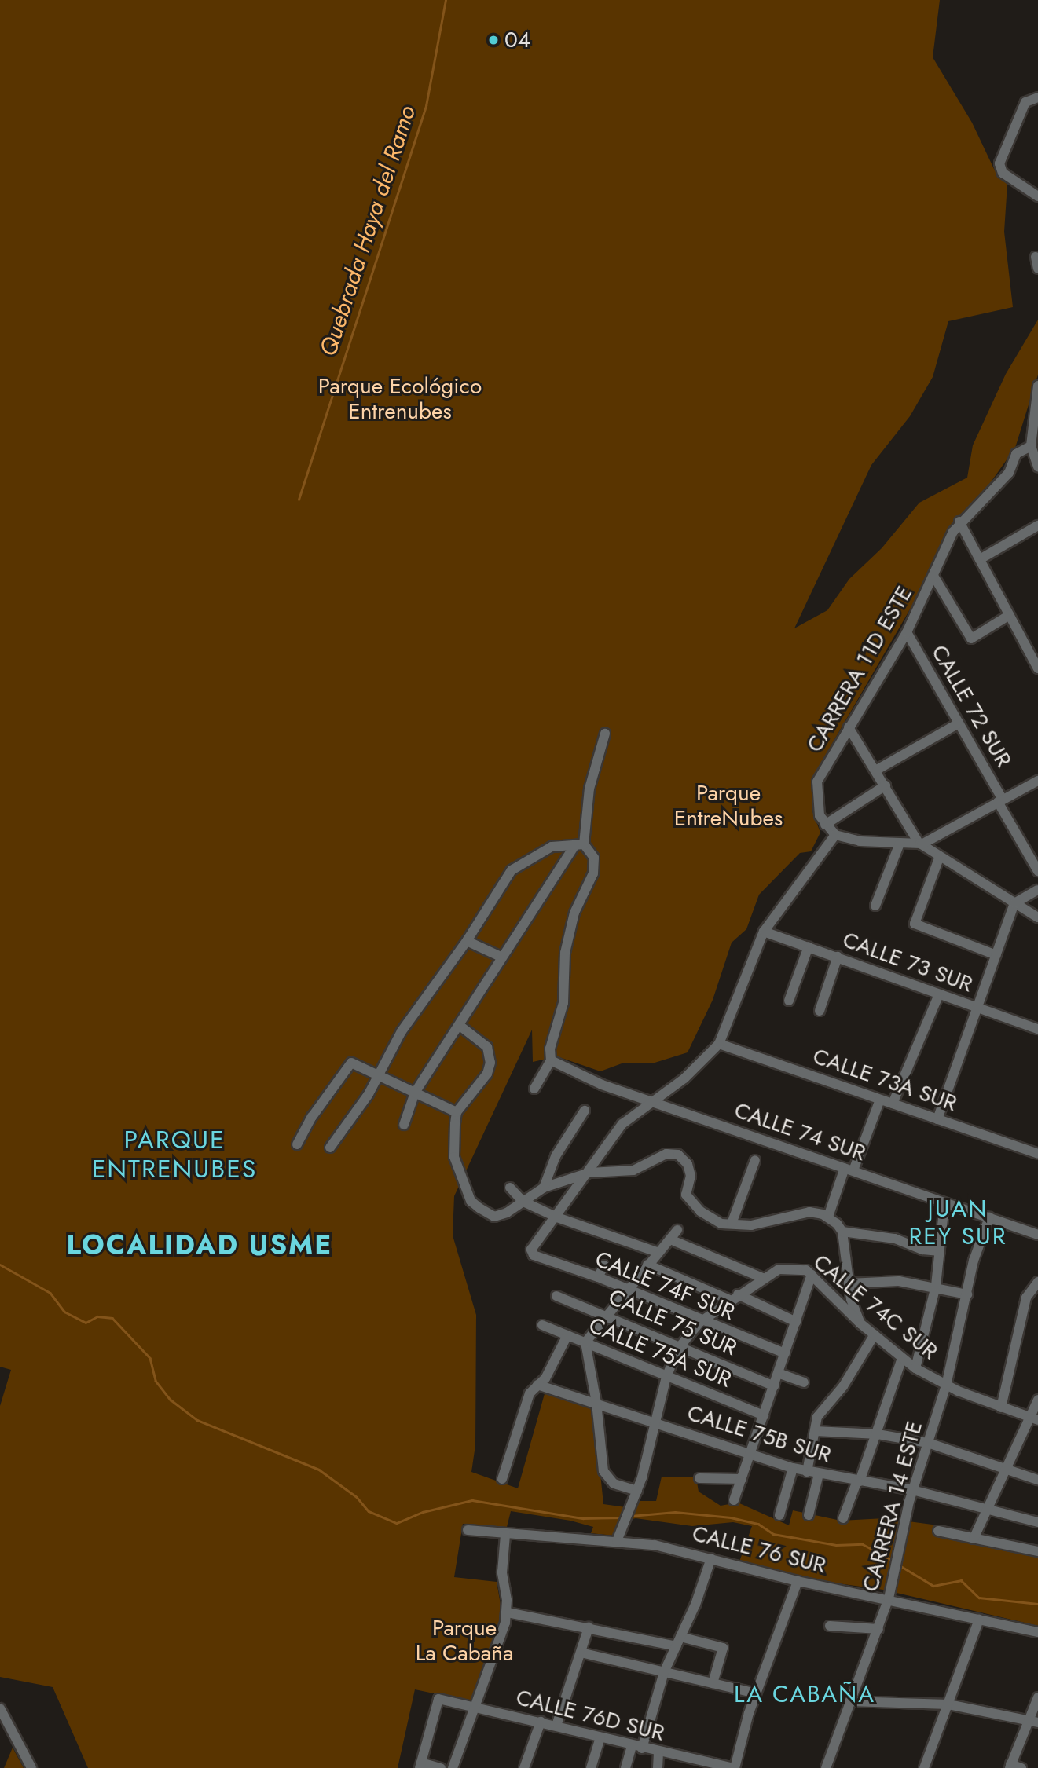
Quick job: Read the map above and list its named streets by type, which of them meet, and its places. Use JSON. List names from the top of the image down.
{
  "streets": {
    "street": [
      "CARRERA 11D ESTE",
      "CALLE 72 SUR",
      "CALLE 73 SUR",
      "CALLE 73A SUR",
      "CALLE 74 SUR",
      "CALLE 74F SUR",
      "CALLE 74C SUR",
      "CALLE 75 SUR",
      "CALLE 75A SUR",
      "CALLE 75B SUR",
      "CARRERA 14 ESTE",
      "CALLE 76 SUR",
      "CALLE 76D SUR"
    ]
  },
  "crossings": [
    ["CARRERA 11D ESTE", "CALLE 72 SUR"],
    ["CALLE 74 SUR", "CARRERA 14 ESTE"],
    ["CALLE 74C SUR", "CARRERA 14 ESTE"],
    ["CALLE 75B SUR", "CARRERA 14 ESTE"],
    ["CARRERA 14 ESTE", "CALLE 76 SUR"]
  ],
  "districts": [
    "PARQUE ENTRENUBES",
    "JUAN REY SUR",
    "LOCALIDAD USME",
    "LA CABAÑA"
  ],
  "water": ["Quebrada Haya del Ramo"],
  "parks": ["Parque Ecológico Entrenubes", "Parque EntreNubes", "Parque La Cabaña"],
  "places": ["04"]
}
